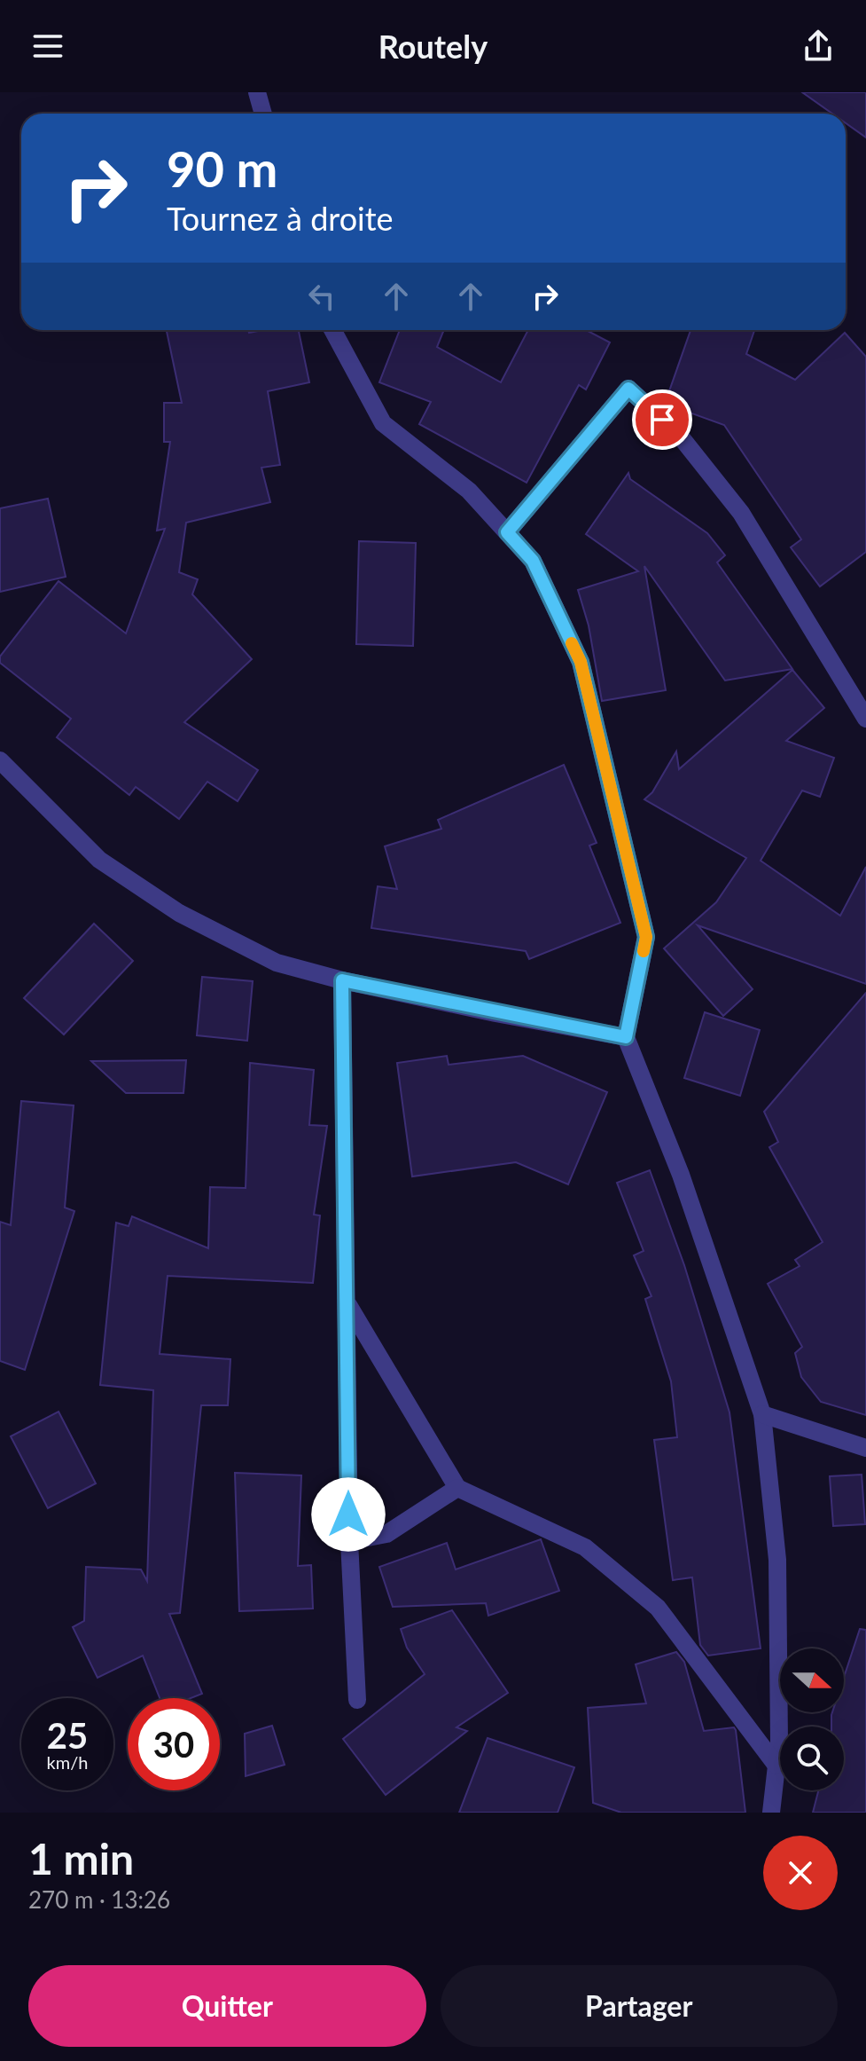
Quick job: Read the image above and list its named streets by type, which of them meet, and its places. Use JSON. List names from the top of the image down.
{
  "north": "right",
  "page": {
    "header": "Routely",
    "turn": ["90 m", "Tournez à droite"],
    "speed": "25 km/h",
    "limit": "30",
    "heading": ["1 min", "270 m · 13:26"],
    "buttons": ["Quitter", "Partager"]
  }
}
